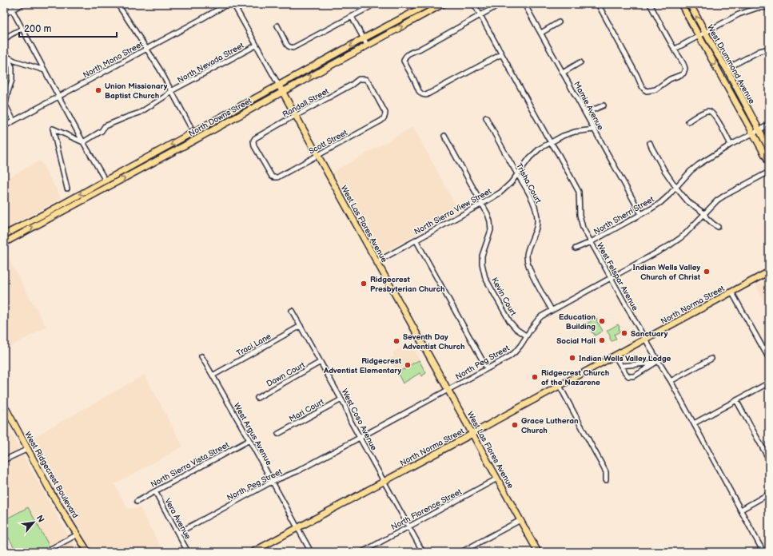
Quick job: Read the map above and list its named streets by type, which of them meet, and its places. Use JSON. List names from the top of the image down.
{
  "streets": {
    "main road": [
      "West Drummond Avenue",
      "North Downs Street",
      "West Las Flores Avenue",
      "North Norma Street",
      "West Ridgecrest Boulevard"
    ],
    "street": [
      "North Mono Street",
      "North Nevada Street",
      "Randall Street",
      "Mamie Avenue",
      "Scott Street",
      "Trisha Court",
      "North Sierra View Street",
      "North Sherri Street",
      "West Felspar Avenue",
      "Kevin Court",
      "Traci Lane",
      "North Peg Street",
      "Dawn Court",
      "Mari Court",
      "West Coso Avenue",
      "West Argus Avenue",
      "North Sierra Vista Street",
      "North Florence Street",
      "Vera Avenue"
    ]
  },
  "crossings": [
    ["North Nevada Street", "West Las Flores Avenue"],
    ["West Drummond Avenue", "North Sherri Street"],
    ["Randall Street", "Scott Street"],
    ["Randall Street", "West Las Flores Avenue"],
    ["Mamie Avenue", "North Sierra View Street"],
    ["Mamie Avenue", "North Sherri Street"],
    ["North Downs Street", "West Las Flores Avenue"],
    ["Scott Street", "West Las Flores Avenue"],
    ["Trisha Court", "North Sierra View Street"],
    ["Trisha Court", "North Peg Street"],
    ["North Sierra View Street", "West Las Flores Avenue"],
    ["North Sierra View Street", "West Felspar Avenue"],
    ["North Sierra View Street", "Kevin Court"],
    ["North Sherri Street", "West Felspar Avenue"],
    ["West Las Flores Avenue", "North Norma Street"],
    ["West Las Flores Avenue", "North Peg Street"],
    ["West Las Flores Avenue", "North Florence Street"],
    ["West Felspar Avenue", "North Norma Street"],
    ["West Felspar Avenue", "North Peg Street"],
    ["Kevin Court", "North Peg Street"],
    ["North Norma Street", "West Coso Avenue"],
    ["North Norma Street", "West Argus Avenue"],
    ["Traci Lane", "West Coso Avenue"],
    ["Traci Lane", "West Argus Avenue"],
    ["North Peg Street", "West Coso Avenue"],
    ["North Peg Street", "West Argus Avenue"],
    ["North Peg Street", "Vera Avenue"],
    ["Dawn Court", "West Coso Avenue"],
    ["Mari Court", "West Coso Avenue"],
    ["West Coso Avenue", "North Florence Street"],
    ["West Argus Avenue", "North Sierra Vista Street"],
    ["North Sierra Vista Street", "Vera Avenue"]
  ],
  "places": [
    "Union Missionary Baptist Church",
    "Indian Wells Valley Church of Christ",
    "Ridgecrest Presbyterian Church",
    "Education Building",
    "Sanctuary",
    "Social Hall",
    "Seventh Day Adventist Church",
    "Indian Wells Valley Lodge",
    "Ridgecrest Adventist Elementary",
    "Ridgecrest Church of the Nazarene",
    "Grace Lutheran Church"
  ],
  "scale_bar": "200 m",
  "north": "top right"
}
